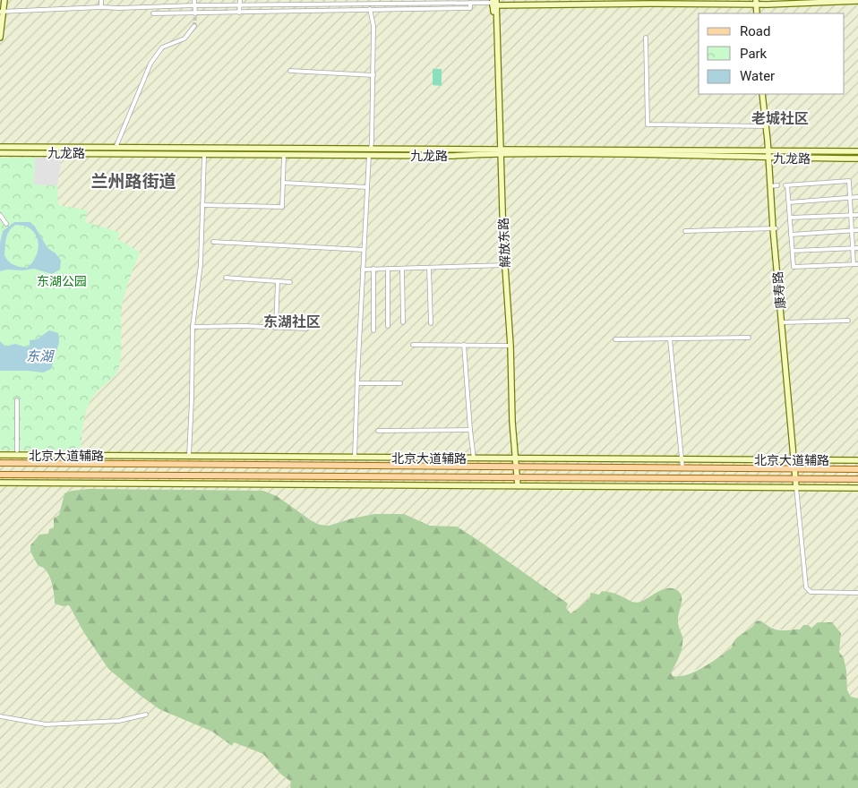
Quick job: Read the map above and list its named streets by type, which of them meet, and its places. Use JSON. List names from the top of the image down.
{
  "streets": {
    "main road": [
      "九龙路",
      "解放东路",
      "康寿路",
      "北京大道辅路"
    ]
  },
  "crossings": [
    ["九龙路", "解放东路"],
    ["九龙路", "康寿路"],
    ["解放东路", "北京大道辅路"],
    ["康寿路", "北京大道辅路"]
  ],
  "districts": ["老城社区", "兰州路街道", "东湖社区"],
  "water": ["东湖"],
  "parks": ["东湖公园"],
  "legend": ["Road", "Park", "Water"]
}
